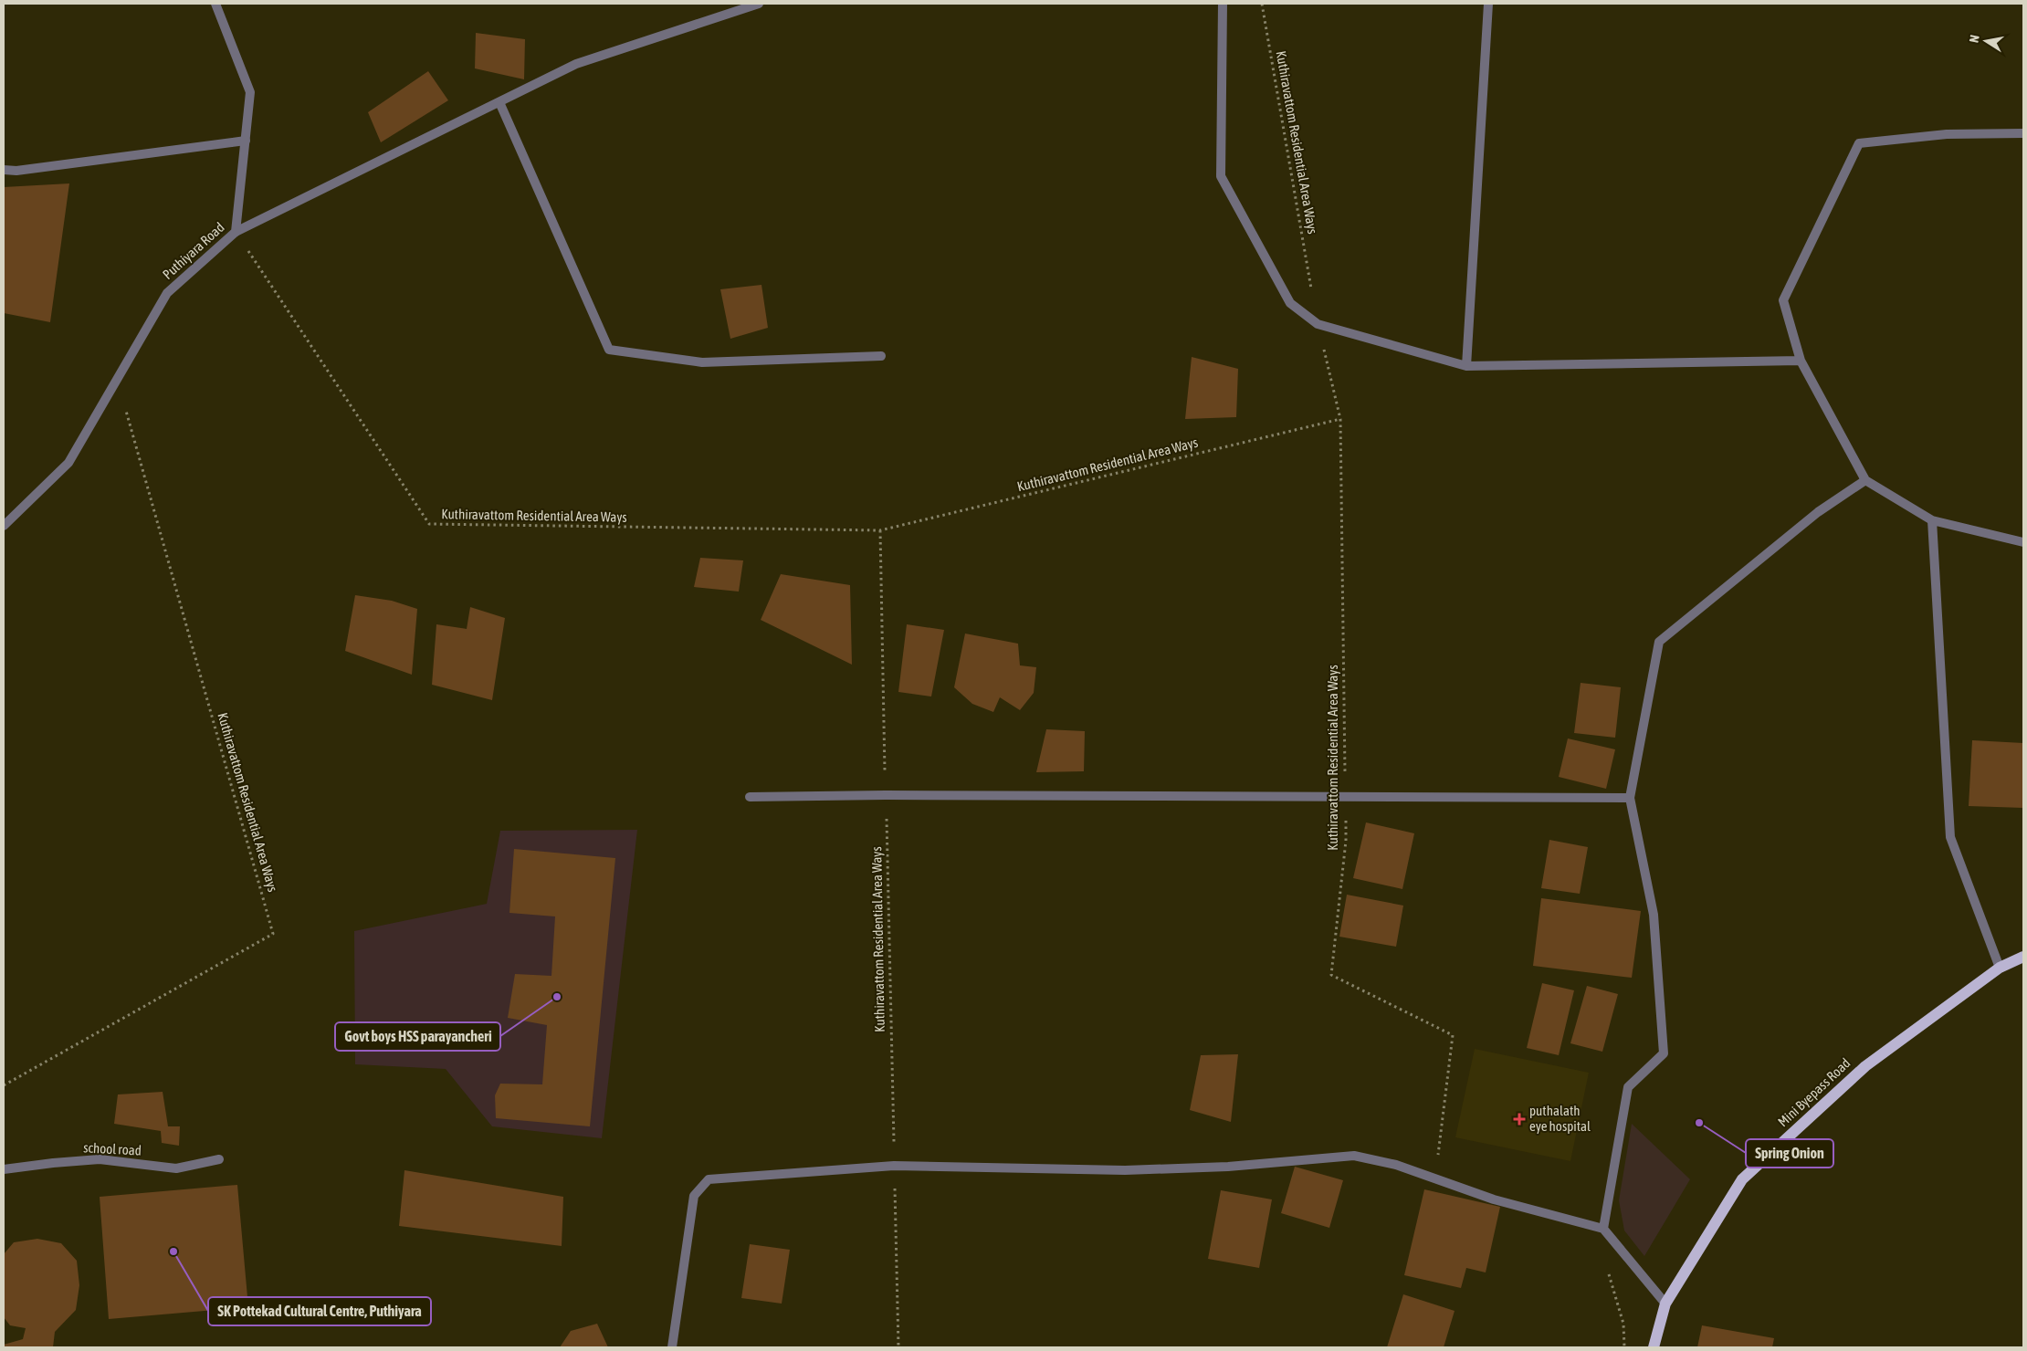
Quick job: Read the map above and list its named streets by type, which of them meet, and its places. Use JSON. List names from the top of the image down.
{
  "streets": {
    "main road": ["Mini Byepass Road"],
    "street": ["Puthiyara Road", "school road"],
    "path": ["Kuthiravattom Residential Area Ways"]
  },
  "crossings": [
    ["Kuthiravattom Residential Area Ways", "Puthiyara Road"]
  ],
  "places": {
    "other": ["Govt boys HSS parayancheri", "Spring Onion", "SK Pottekad Cultural Centre, Puthiyara"],
    "health": ["puthalath eye hospital"]
  },
  "north": "left"
}
